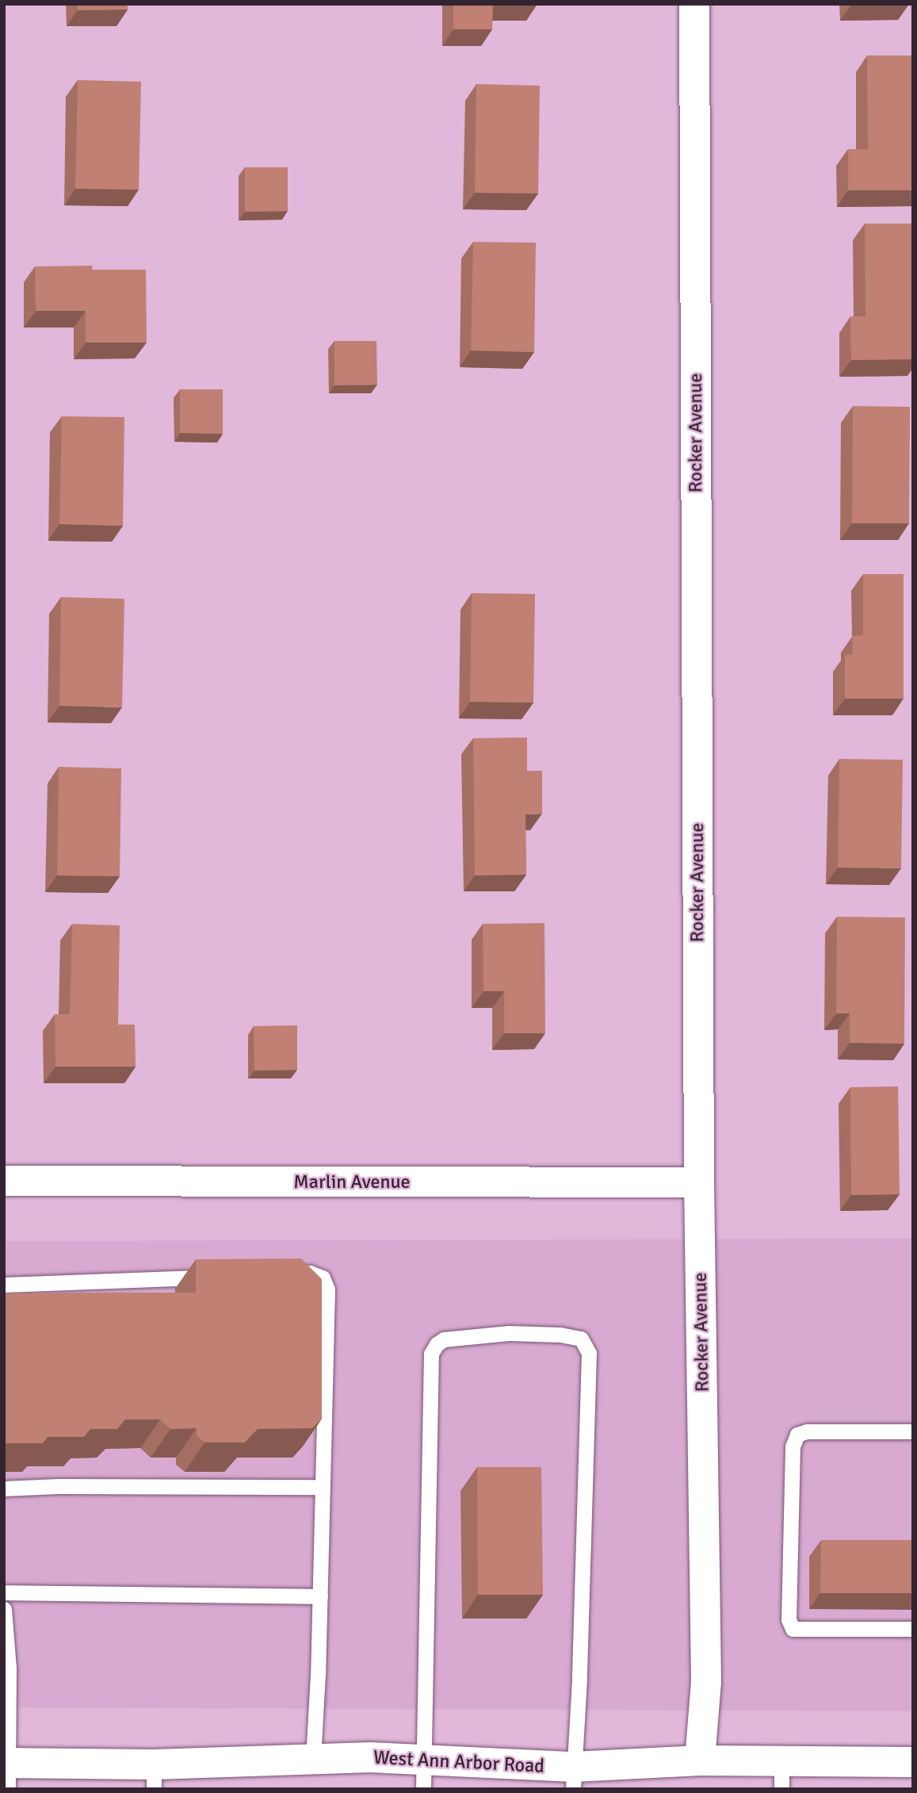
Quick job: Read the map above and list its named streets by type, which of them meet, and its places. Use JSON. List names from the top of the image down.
{
  "streets": {
    "street": ["Rocker Avenue", "Marlin Avenue", "West Ann Arbor Road"]
  },
  "crossings": [
    ["Rocker Avenue", "Marlin Avenue"],
    ["Rocker Avenue", "West Ann Arbor Road"]
  ]
}
